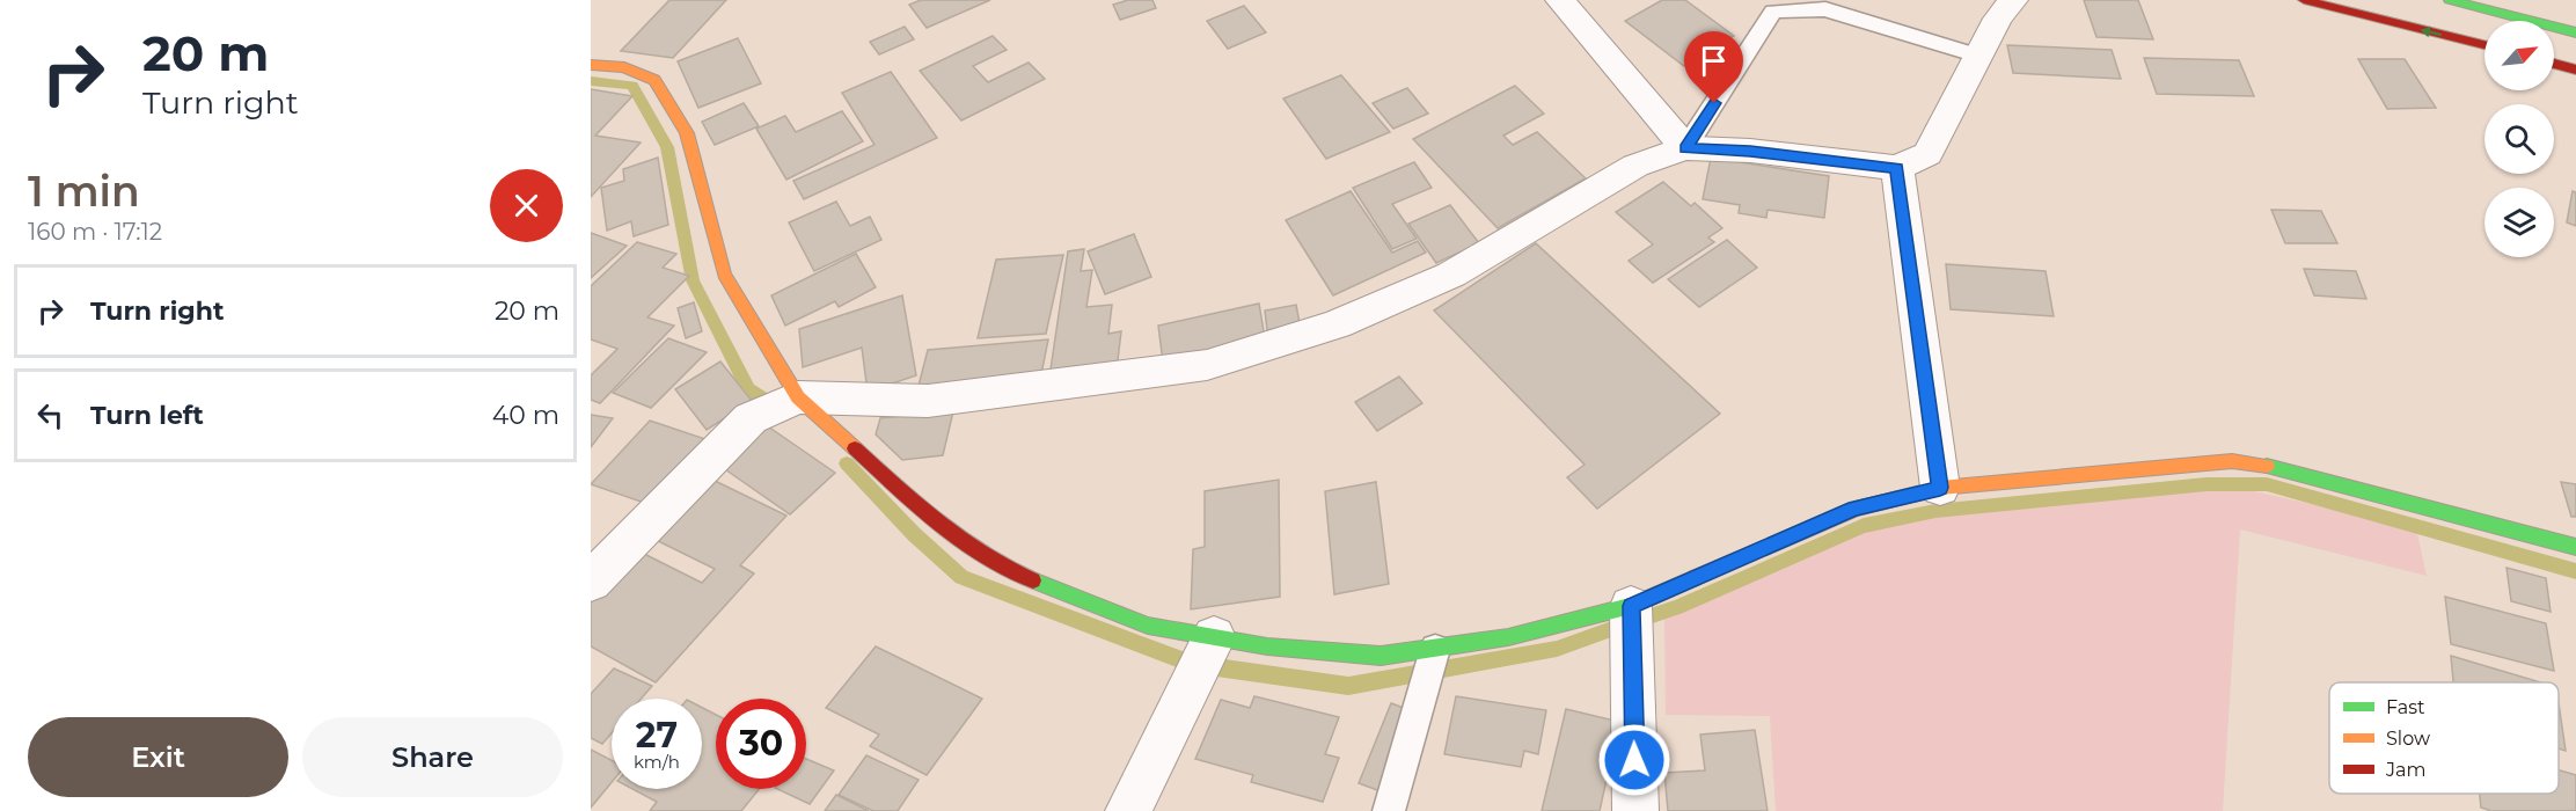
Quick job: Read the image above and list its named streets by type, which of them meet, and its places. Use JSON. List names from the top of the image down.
{
  "legend": ["Fast", "Slow", "Jam"],
  "north": "top right",
  "page": {
    "turn": ["20 m", "Turn right"],
    "heading": ["1 min", "160 m · 17:12"],
    "list": [
      {
        "name": "Turn right",
        "value": "20 m"
      },
      {
        "name": "Turn left",
        "value": "40 m"
      }
    ],
    "speed": "27 km/h",
    "limit": "30",
    "buttons": ["Exit", "Share"]
  }
}
